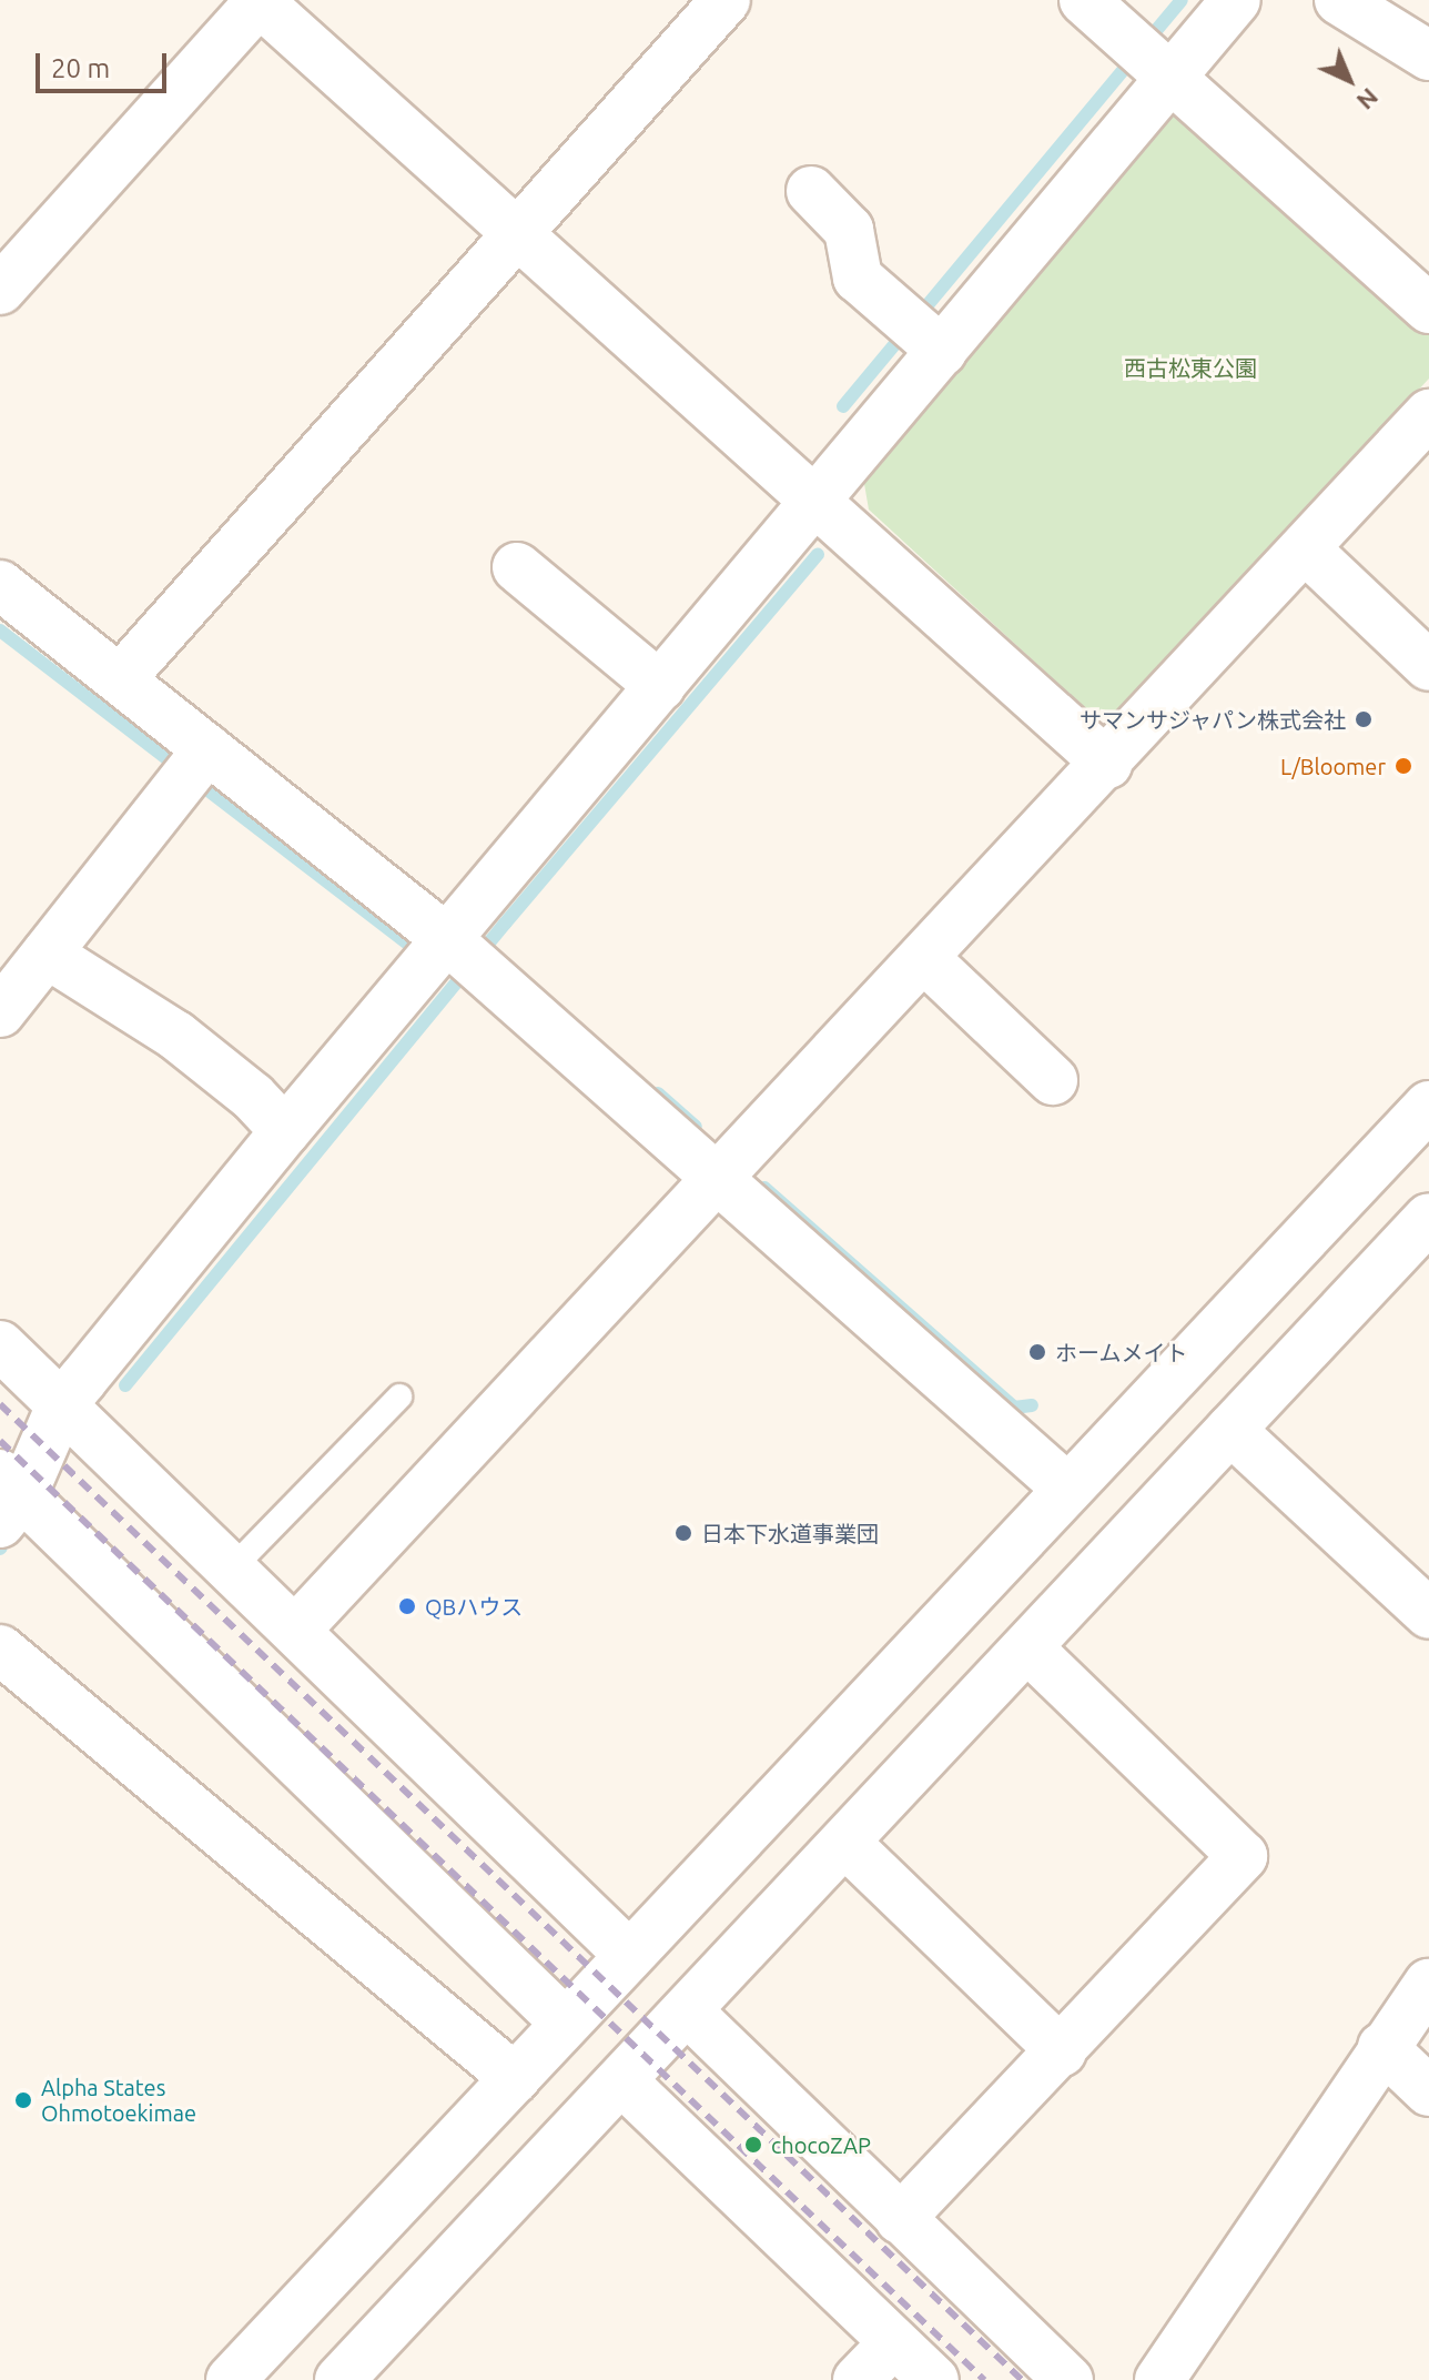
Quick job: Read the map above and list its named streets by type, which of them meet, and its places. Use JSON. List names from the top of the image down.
{
  "parks": ["西古松東公園"],
  "places": [
    "サマンサジャパン株式会社",
    "L/Bloomer",
    "ホームメイト",
    "日本下水道事業団",
    "QBハウス",
    "Alpha States Ohmotoekimae",
    "chocoZAP"
  ],
  "scale_bar": "20 m",
  "north": "bottom right"
}
